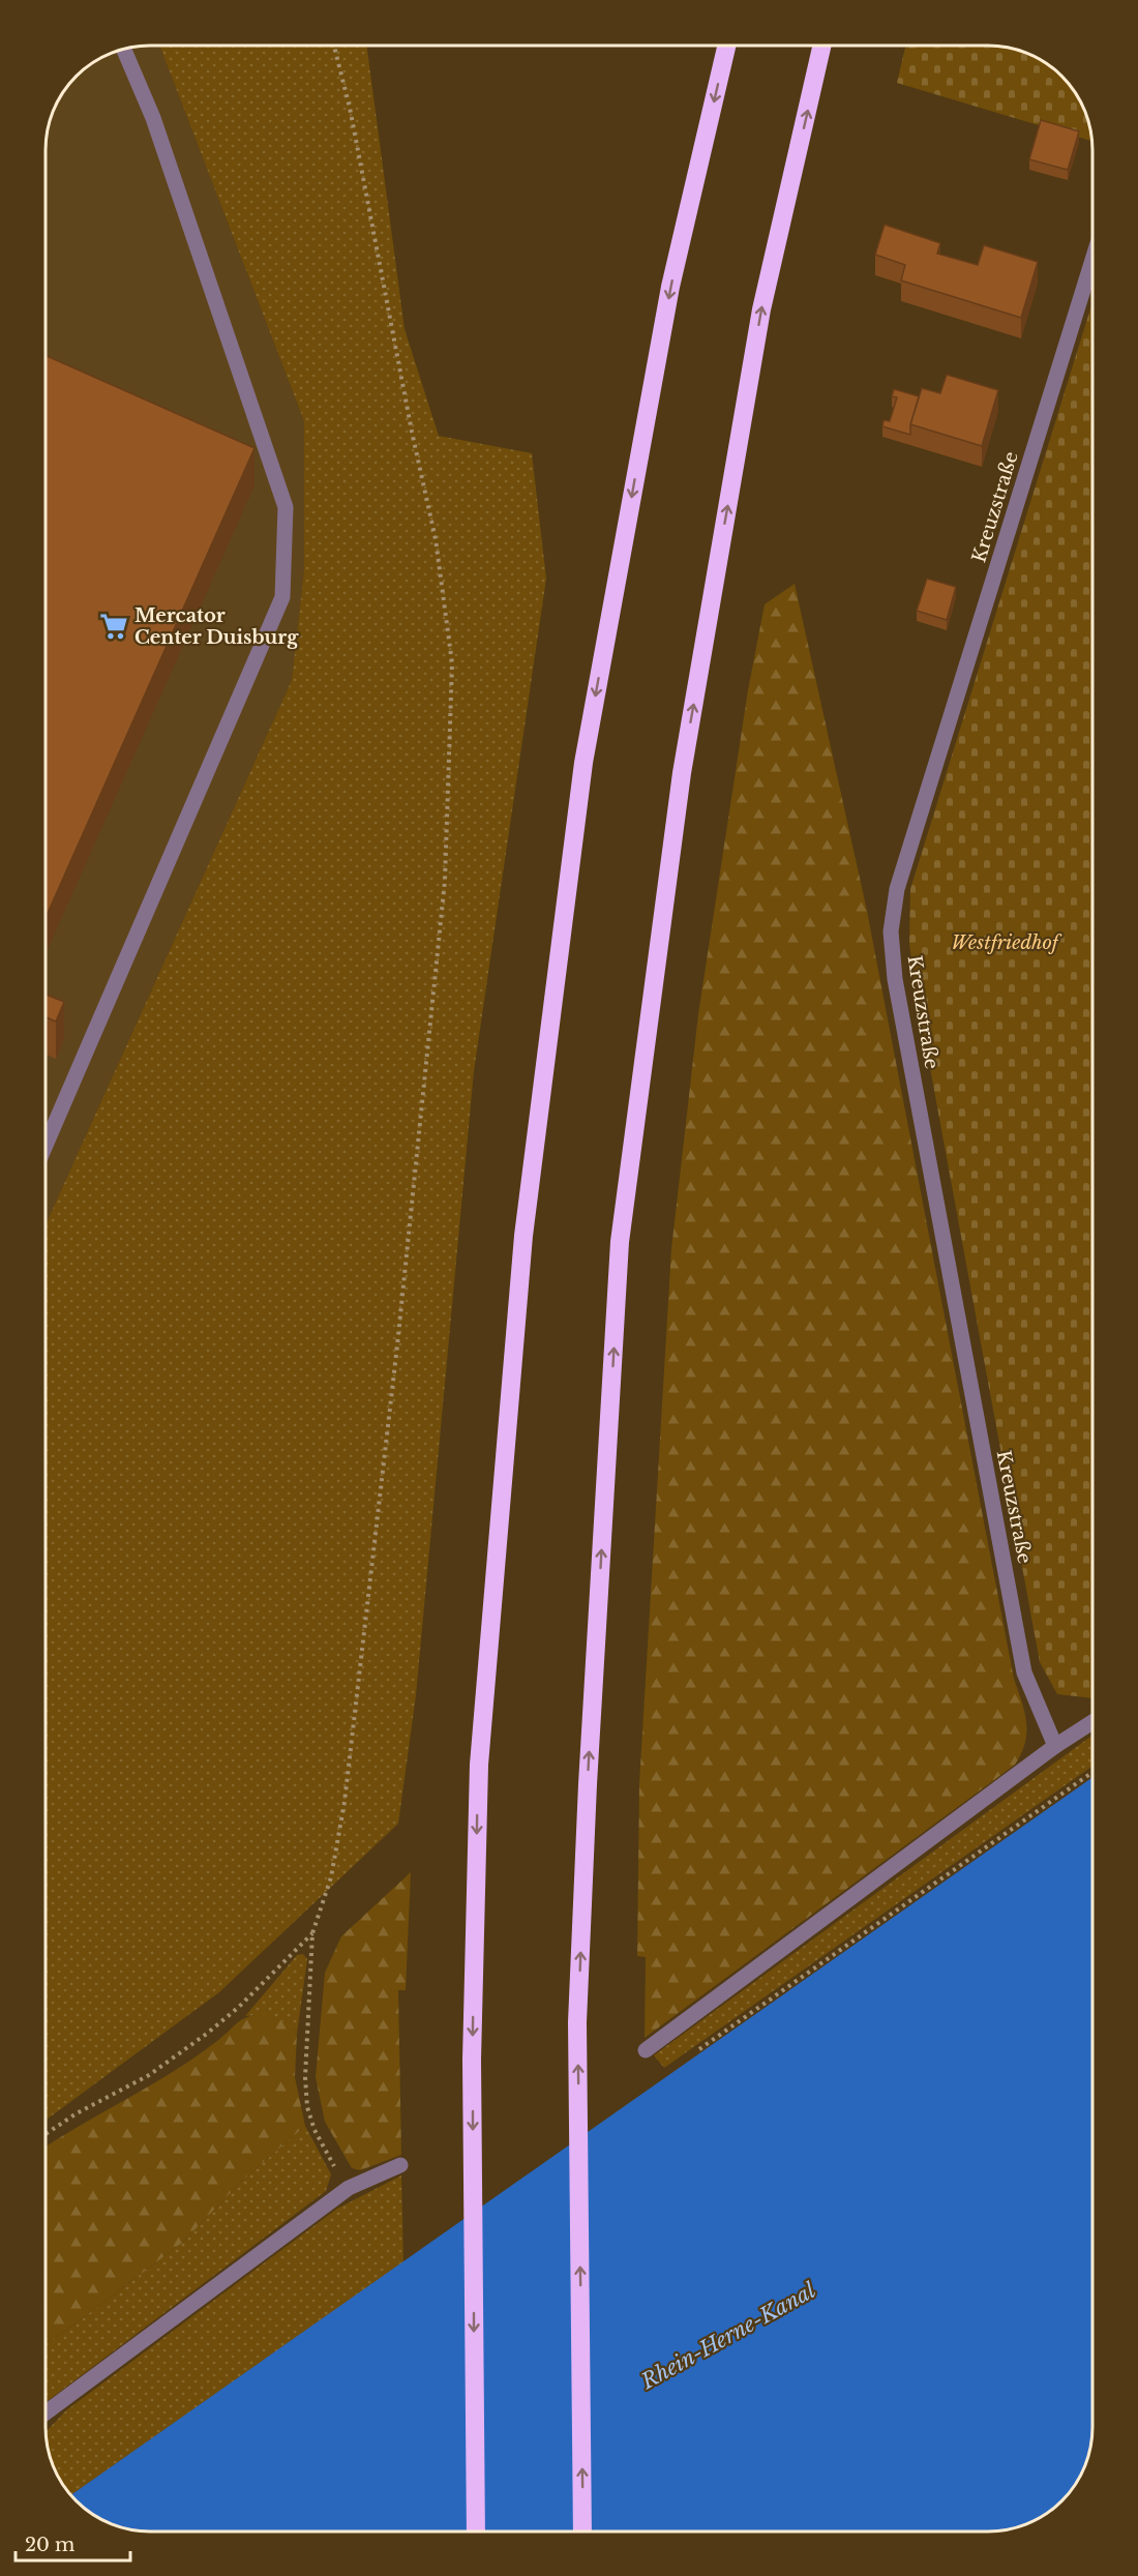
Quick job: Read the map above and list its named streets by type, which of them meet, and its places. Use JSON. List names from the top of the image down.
{
  "streets": {
    "street": ["Kreuzstraße"]
  },
  "water": ["Rhein-Herne-Kanal"],
  "parks": ["Westfriedhof"],
  "places": {
    "supermarket": ["Mercator Center Duisburg"]
  },
  "scale_bar": "20 m"
}
